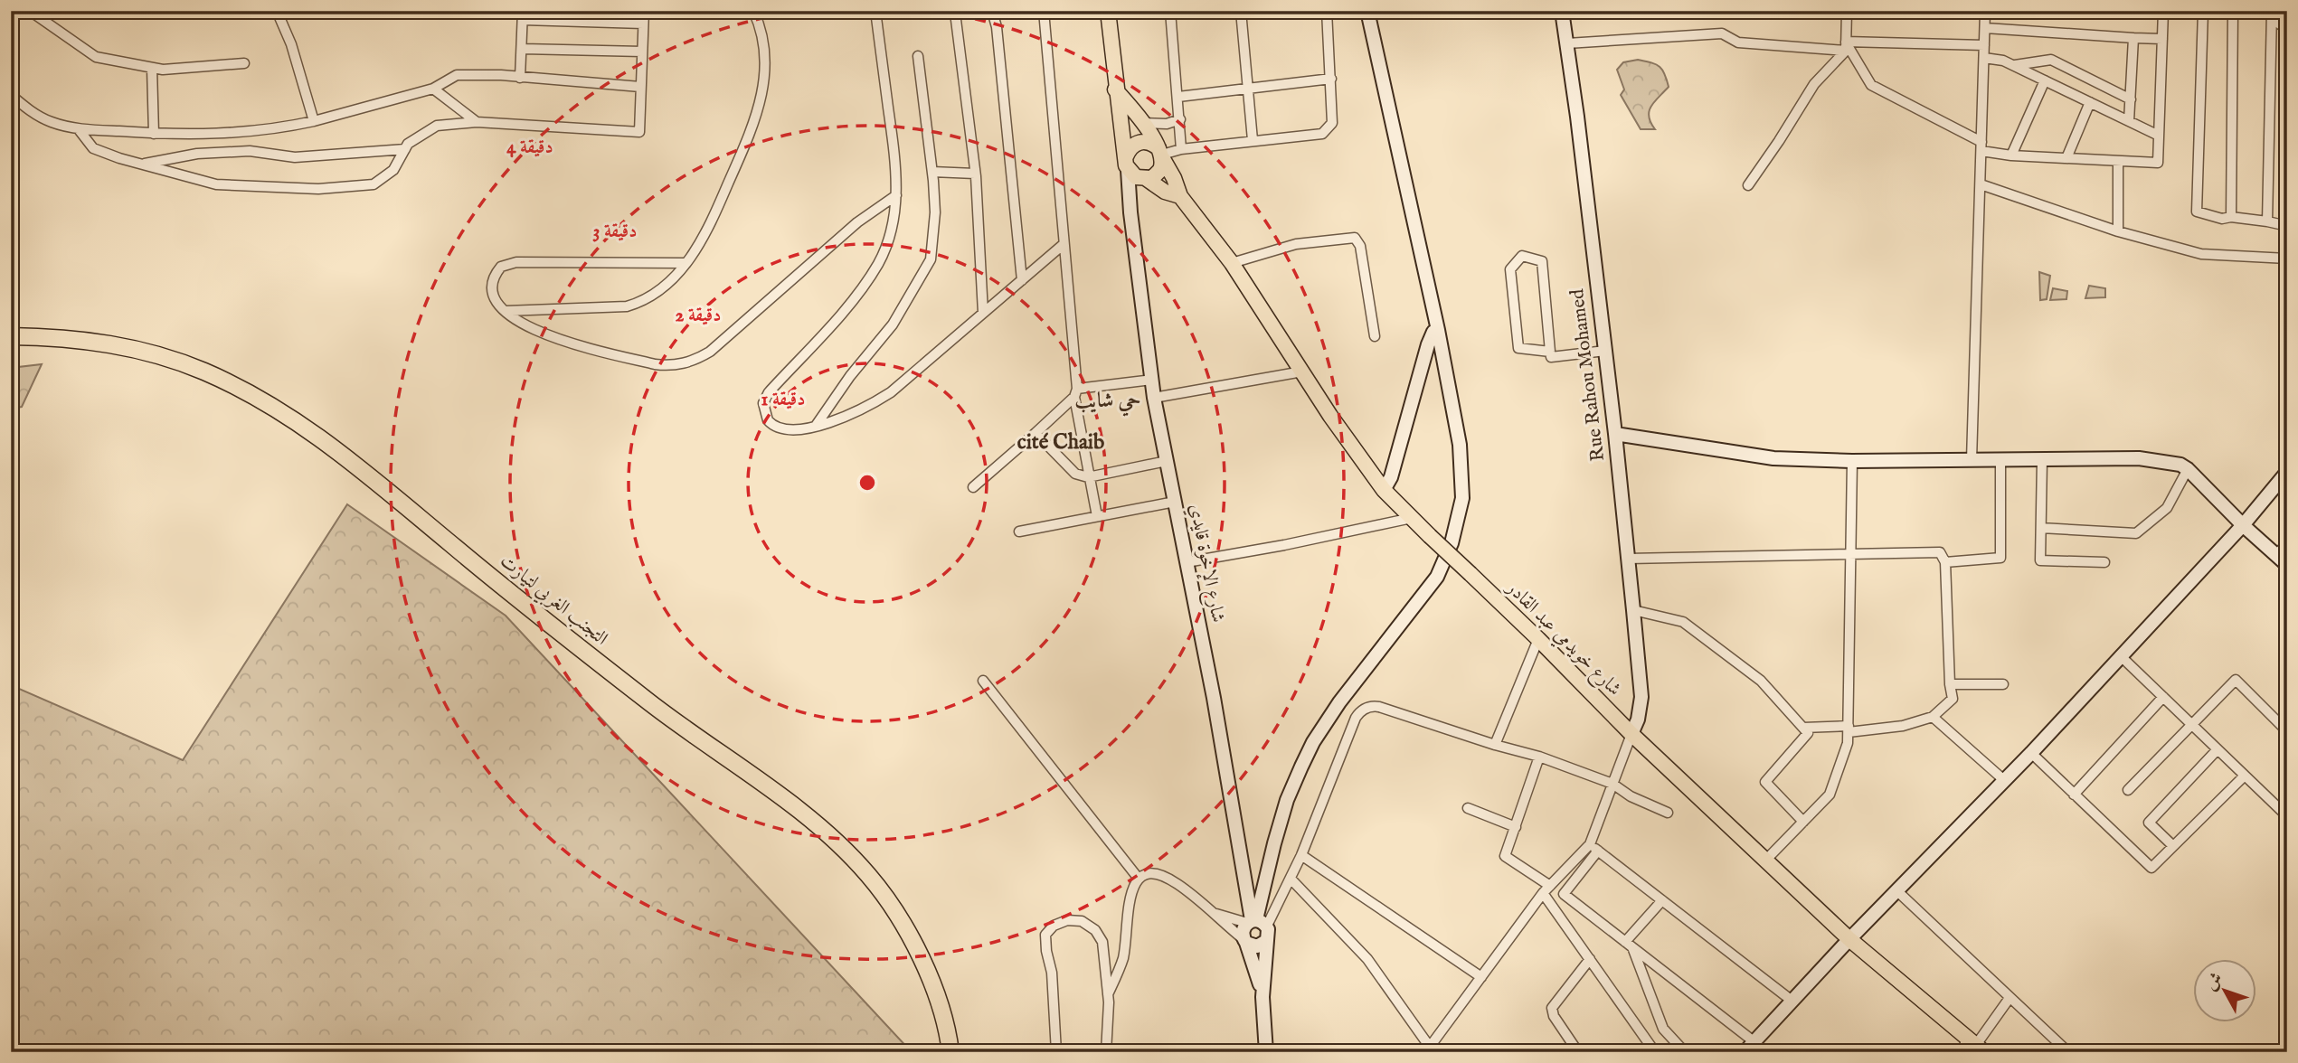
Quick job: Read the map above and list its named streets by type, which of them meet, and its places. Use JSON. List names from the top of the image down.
{
  "streets": {
    "highway": ["التجنب الغربي لتيارت"],
    "main road": ["شارع خويدمي عبد القادر"],
    "street": ["Rue Rahou Mohamed", "شارع الإخوة قايدي"]
  },
  "crossings": [
    ["Rue Rahou Mohamed", "شارع خويدمي عبد القادر"],
    ["شارع الإخوة قايدي", "شارع خويدمي عبد القادر"]
  ],
  "districts": ["حي شايب", "cité Chaib"],
  "north": "top left",
  "rings": [
    "4 دقيقة",
    "3 دقيقة",
    "2 دقيقة",
    "1 دقيقة"
  ]
}
